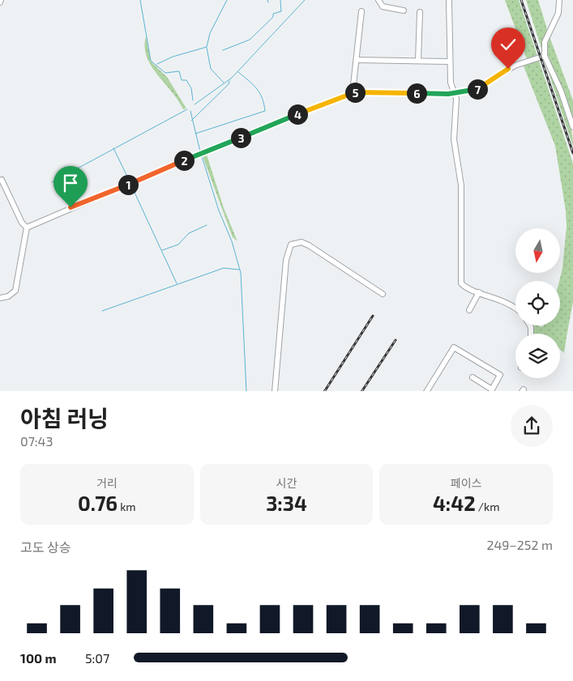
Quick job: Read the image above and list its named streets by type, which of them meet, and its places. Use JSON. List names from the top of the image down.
{
  "north": "bottom",
  "page": {
    "pins": [
      "7",
      "5",
      "6",
      "4",
      "3",
      "2",
      "1"
    ],
    "heading": ["아침 러닝", "07:43"],
    "stats": [
      ["거리", "0.76 km"],
      ["시간", "3:34"],
      ["페이스", "4:42 /km"]
    ],
    "chart": ["고도 상승", "249–252 m"],
    "list": [
      {
        "name": "100 m",
        "note": "5:07"
      }
    ]
  }
}
